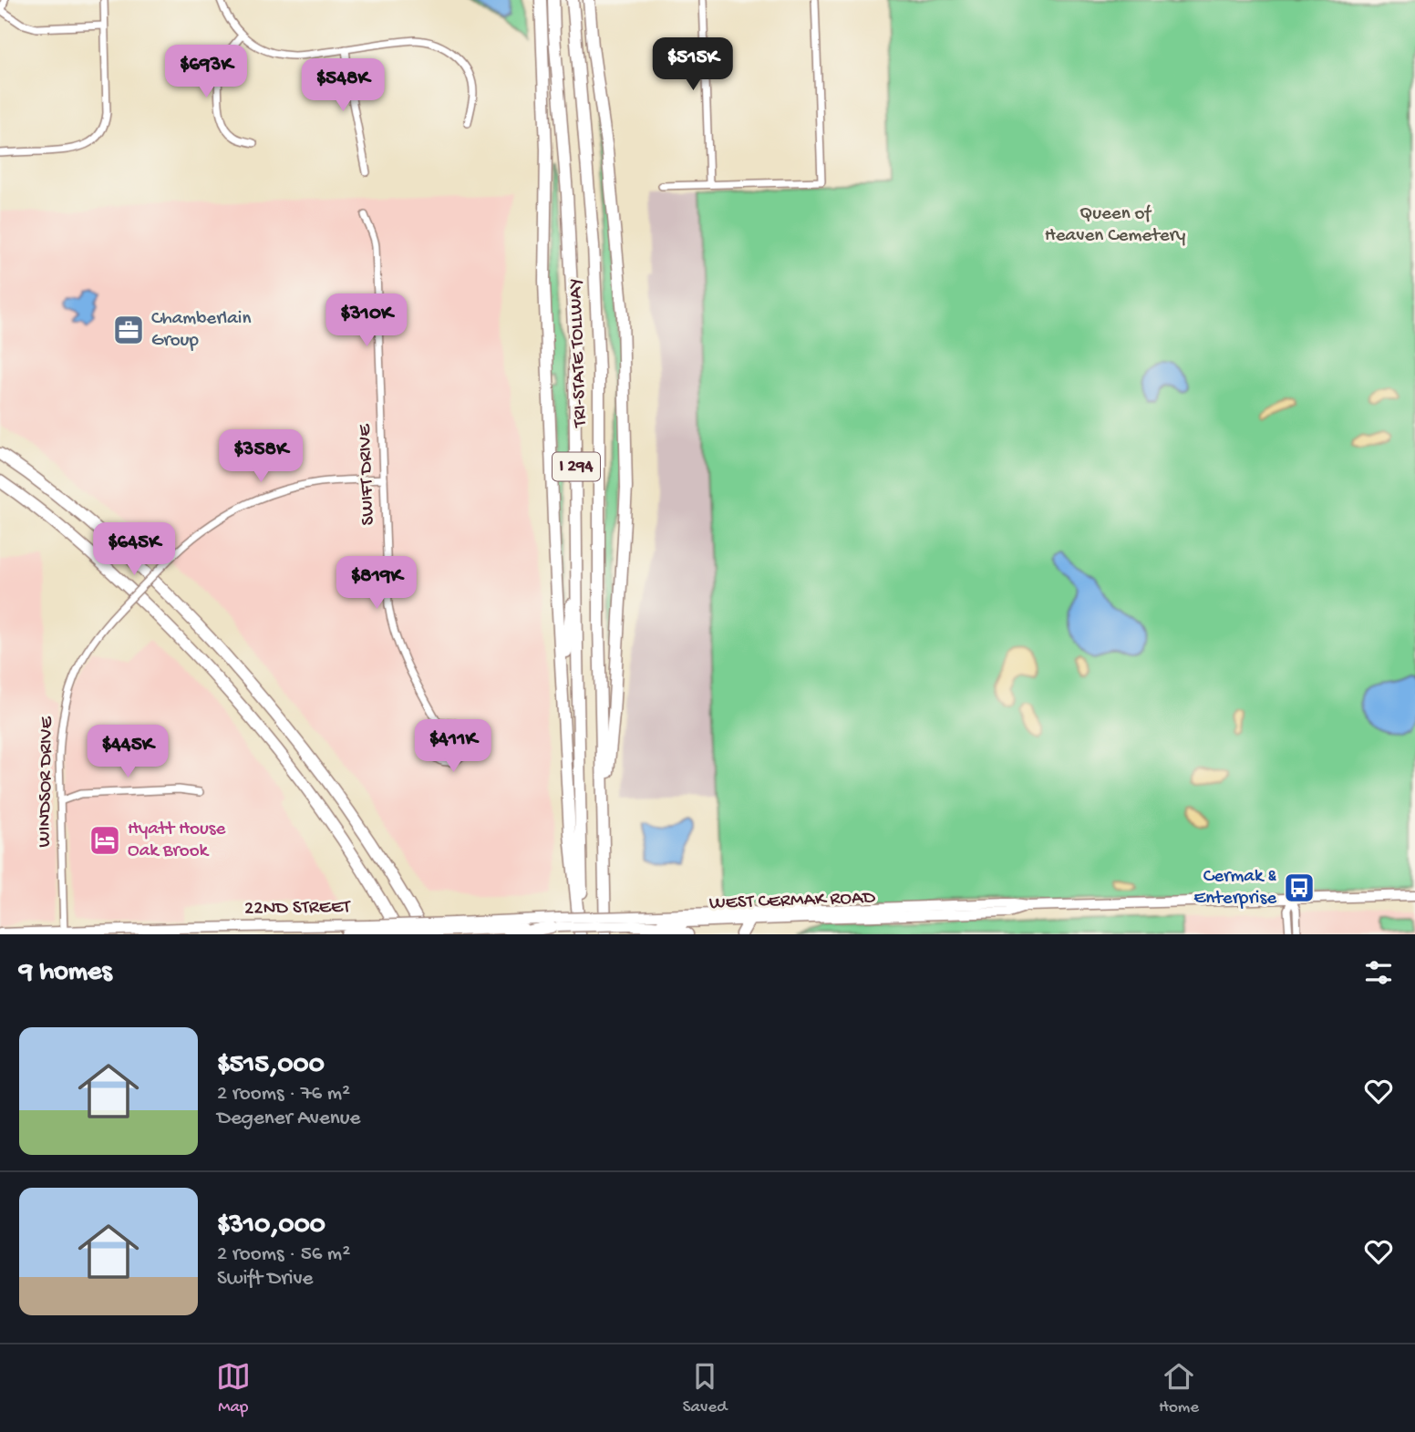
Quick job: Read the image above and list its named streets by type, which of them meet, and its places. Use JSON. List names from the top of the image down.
{
  "streets": {
    "highway": ["TRI-STATE TOLLWAY", "I 294"],
    "main road": ["WEST CERMAK ROAD", "22ND STREET"],
    "street": ["SWIFT DRIVE", "WINDSOR DRIVE"]
  },
  "crossings": [
    ["SWIFT DRIVE", "WINDSOR DRIVE"],
    ["WINDSOR DRIVE", "22ND STREET"],
    ["WEST CERMAK ROAD", "22ND STREET"]
  ],
  "parks": ["Queen of Heaven Cemetery"],
  "places": {
    "office": ["Chamberlain Group"],
    "hotel": ["Hyatt House Oak Brook"],
    "bus stop": ["Cermak & Enterprise"]
  },
  "page": {
    "price": [
      "$515K",
      "$693K",
      "$548K",
      "$310K",
      "$358K",
      "$645K",
      "$819K",
      "$411K",
      "$445K"
    ],
    "heading": "9 homes",
    "list": [
      {
        "name": "$515,000",
        "note": "2 rooms · 76 m² · Degener Avenue"
      },
      {
        "name": "$310,000",
        "note": "2 rooms · 56 m² · Swift Drive"
      }
    ],
    "tabs": ["Map", "Saved", "Home"]
  }
}
